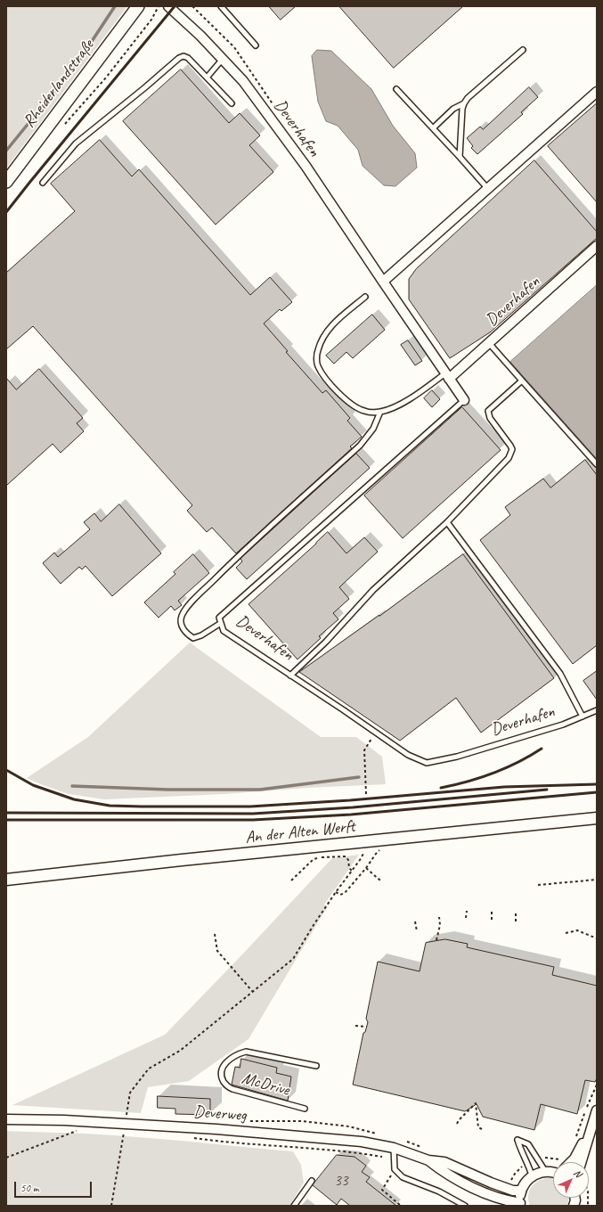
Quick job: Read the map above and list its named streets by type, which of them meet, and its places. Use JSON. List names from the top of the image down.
{
  "streets": {
    "main road": ["Rheiderlandstraße"],
    "street": ["Deverhafen", "An der Alten Werft", "Deverweg"],
    "lane": ["McDrive"]
  },
  "house_numbers": ["33"],
  "scale_bar": "50 m",
  "north": "top right"
}
